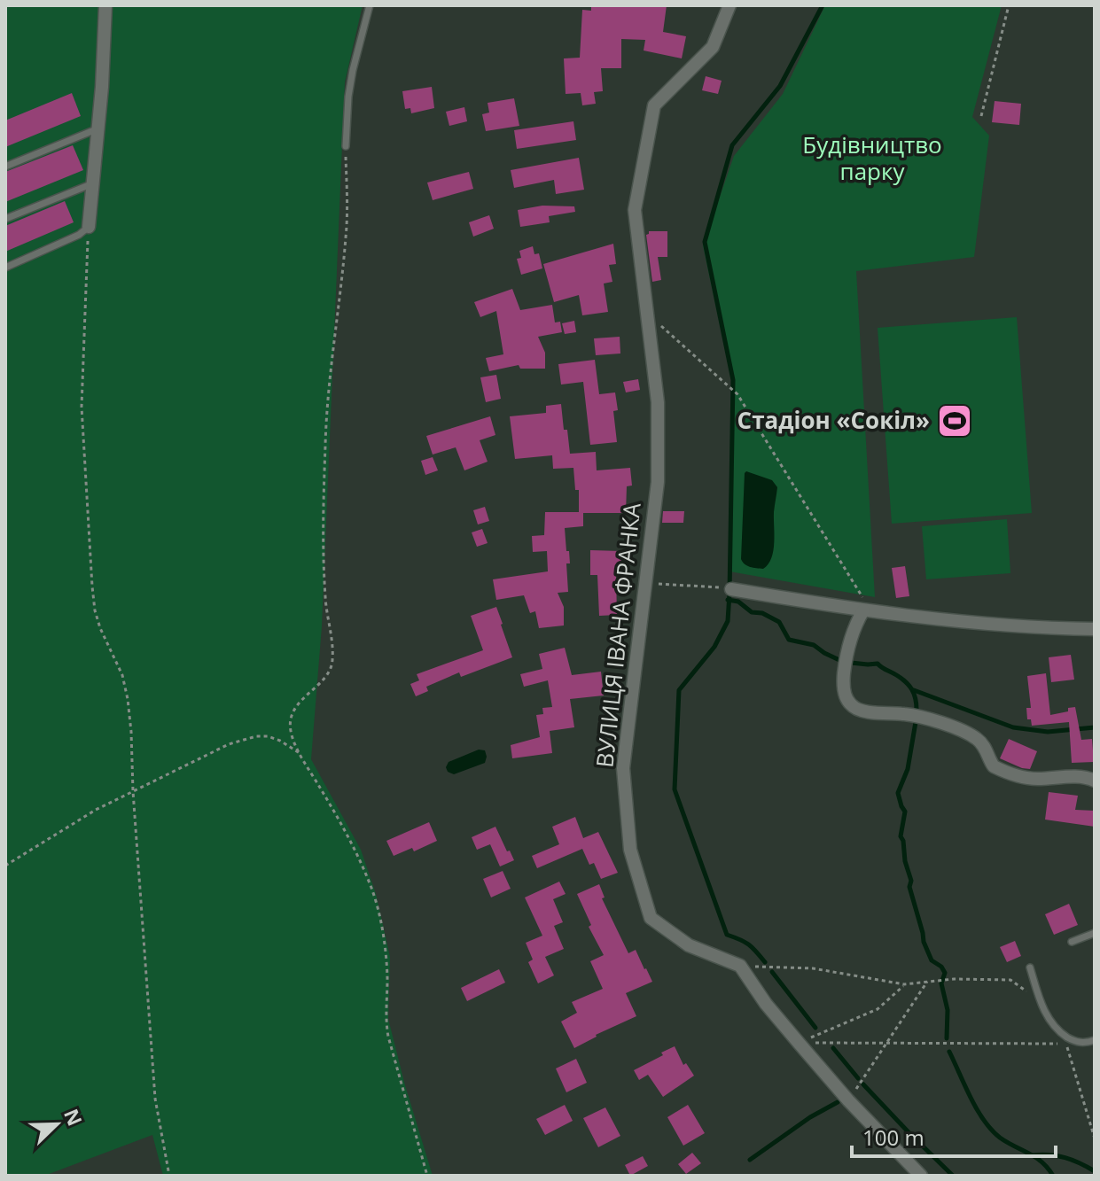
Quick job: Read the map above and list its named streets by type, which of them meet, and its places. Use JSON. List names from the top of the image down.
{
  "streets": {
    "street": ["ВУЛИЦЯ ІВАНА ФРАНКА"]
  },
  "parks": ["Будівництво парку"],
  "places": {
    "sports": ["Стадіон «Сокіл»"]
  },
  "scale_bar": "100 m",
  "north": "top right"
}
